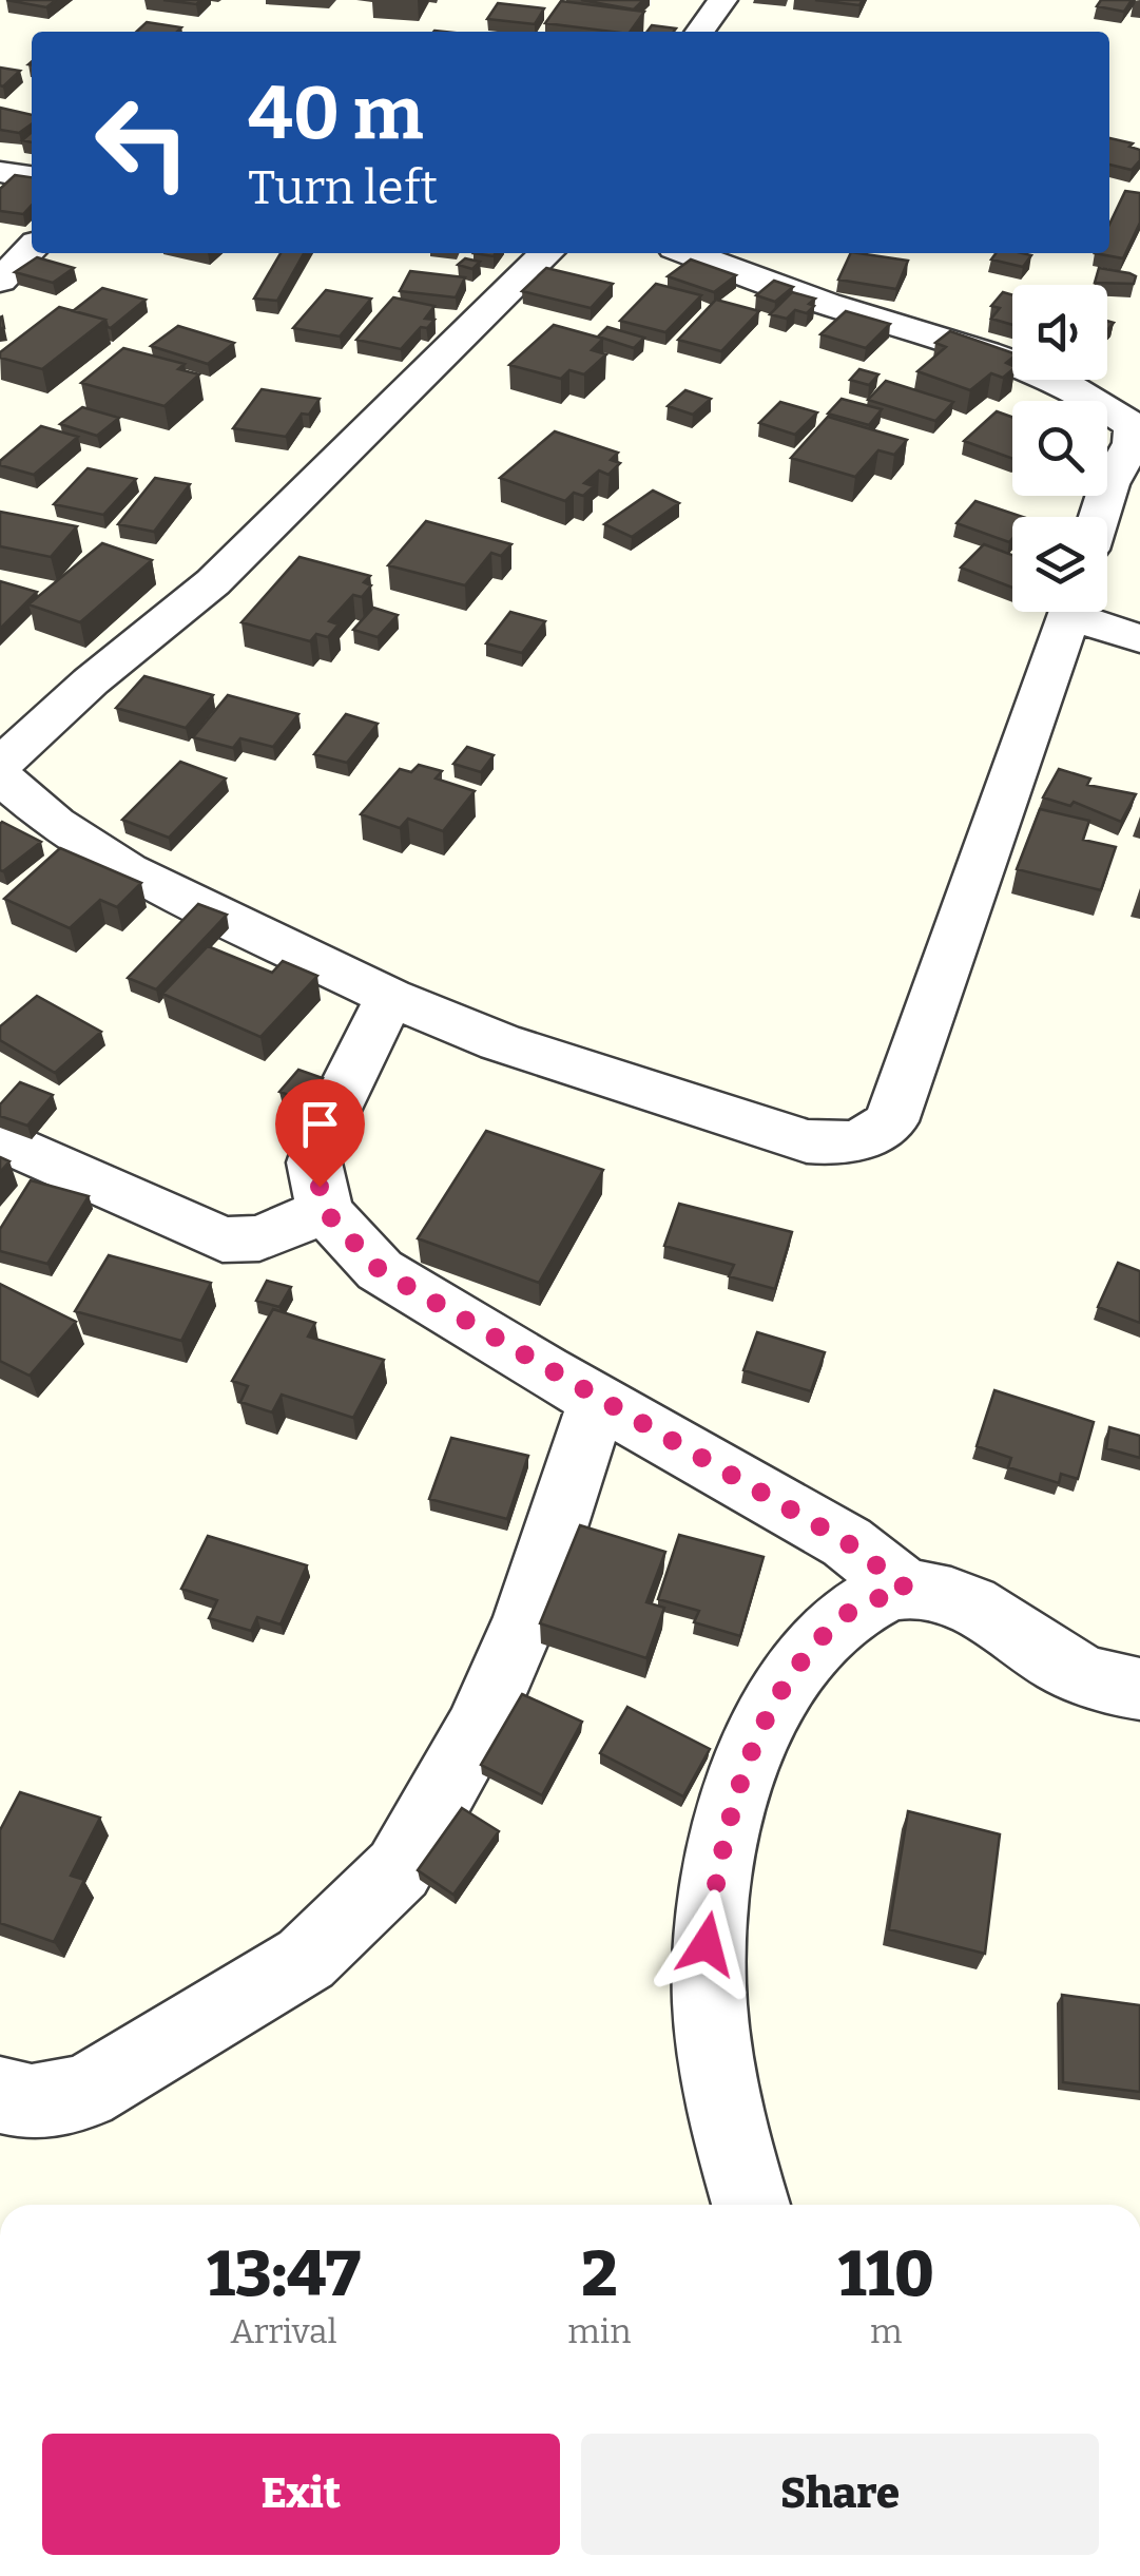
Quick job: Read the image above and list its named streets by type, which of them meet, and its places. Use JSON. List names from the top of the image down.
{
  "page": {
    "turn": ["40 m", "Turn left"],
    "eta": [
      "13:47",
      "Arrival",
      "2",
      "min",
      "110",
      "m"
    ],
    "buttons": ["Exit", "Share"]
  }
}
